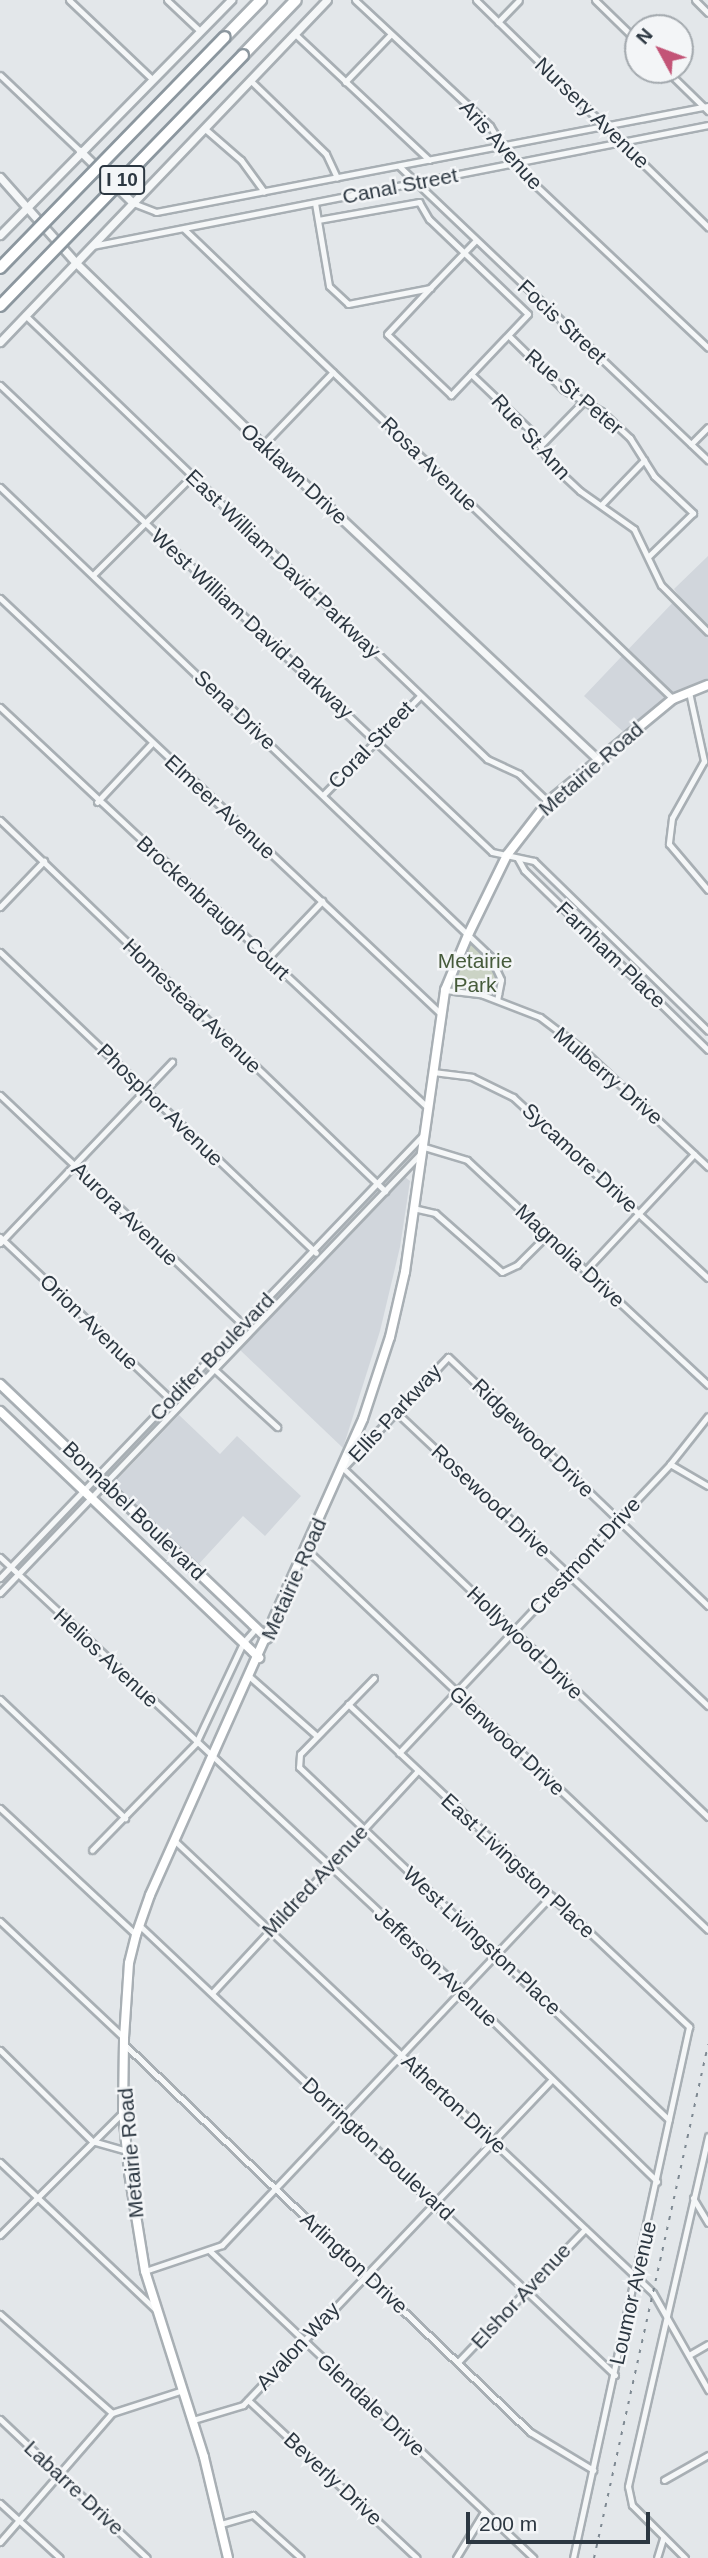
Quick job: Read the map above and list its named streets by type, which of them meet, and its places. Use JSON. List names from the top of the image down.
{
  "streets": {
    "highway": ["I 10"],
    "main road": ["Metairie Road", "Bonnabel Boulevard"],
    "street": [
      "Nursery Avenue",
      "Aris Avenue",
      "Canal Street",
      "Focis Street",
      "Rue St Peter",
      "Rue St Ann",
      "Rosa Avenue",
      "Oaklawn Drive",
      "East William David Parkway",
      "West William David Parkway",
      "Sena Drive",
      "Coral Street",
      "Elmeer Avenue",
      "Brockenbraugh Court",
      "Farnham Place",
      "Homestead Avenue",
      "Mulberry Drive",
      "Phosphor Avenue",
      "Sycamore Drive",
      "Aurora Avenue",
      "Magnolia Drive",
      "Orion Avenue",
      "Codifer Boulevard",
      "Ellis Parkway",
      "Ridgewood Drive",
      "Rosewood Drive",
      "Crestmont Drive",
      "Hollywood Drive",
      "Helios Avenue",
      "Glenwood Drive",
      "East Livingston Place",
      "Mildred Avenue",
      "West Livingston Place",
      "Jefferson Avenue",
      "Atherton Drive",
      "Dorrington Boulevard",
      "Arlington Drive",
      "Loumor Avenue",
      "Elshor Avenue",
      "Avalon Way",
      "Glendale Drive",
      "Beverly Drive",
      "Labarre Drive"
    ]
  },
  "crossings": [
    ["Nursery Avenue", "Canal Street"],
    ["Aris Avenue", "Canal Street"],
    ["Canal Street", "Focis Street"],
    ["Canal Street", "Rosa Avenue"],
    ["Rue St Peter", "Rue St Ann"],
    ["Rosa Avenue", "Metairie Road"],
    ["Oaklawn Drive", "Metairie Road"],
    ["East William David Parkway", "Coral Street"],
    ["East William David Parkway", "Metairie Road"],
    ["West William David Parkway", "Coral Street"],
    ["West William David Parkway", "Metairie Road"],
    ["West William David Parkway", "Farnham Place"],
    ["Sena Drive", "Coral Street"],
    ["Sena Drive", "Metairie Road"],
    ["Metairie Road", "Elmeer Avenue"],
    ["Metairie Road", "Brockenbraugh Court"],
    ["Metairie Road", "Farnham Place"],
    ["Metairie Road", "Mulberry Drive"],
    ["Metairie Road", "Sycamore Drive"],
    ["Metairie Road", "Magnolia Drive"],
    ["Metairie Road", "Codifer Boulevard"],
    ["Metairie Road", "Ellis Parkway"],
    ["Metairie Road", "Bonnabel Boulevard"],
    ["Metairie Road", "Hollywood Drive"],
    ["Metairie Road", "Helios Avenue"],
    ["Metairie Road", "Glenwood Drive"],
    ["Metairie Road", "Jefferson Avenue"],
    ["Metairie Road", "Atherton Drive"],
    ["Metairie Road", "Dorrington Boulevard"],
    ["Metairie Road", "Arlington Drive"],
    ["Homestead Avenue", "Codifer Boulevard"],
    ["Phosphor Avenue", "Codifer Boulevard"],
    ["Aurora Avenue", "Codifer Boulevard"],
    ["Magnolia Drive", "Codifer Boulevard"],
    ["Orion Avenue", "Codifer Boulevard"],
    ["Codifer Boulevard", "Bonnabel Boulevard"],
    ["Codifer Boulevard", "Helios Avenue"],
    ["Ellis Parkway", "Ridgewood Drive"],
    ["Ellis Parkway", "Rosewood Drive"],
    ["Ellis Parkway", "Hollywood Drive"],
    ["Ridgewood Drive", "Crestmont Drive"],
    ["Rosewood Drive", "Crestmont Drive"],
    ["Crestmont Drive", "Hollywood Drive"],
    ["Crestmont Drive", "Glenwood Drive"],
    ["Crestmont Drive", "East Livingston Place"],
    ["Helios Avenue", "Jefferson Avenue"],
    ["East Livingston Place", "Mildred Avenue"],
    ["East Livingston Place", "Loumor Avenue"],
    ["Mildred Avenue", "West Livingston Place"],
    ["Mildred Avenue", "Jefferson Avenue"],
    ["Mildred Avenue", "Atherton Drive"],
    ["Mildred Avenue", "Dorrington Boulevard"],
    ["West Livingston Place", "Loumor Avenue"],
    ["Jefferson Avenue", "Loumor Avenue"],
    ["Jefferson Avenue", "Avalon Way"],
    ["Atherton Drive", "Loumor Avenue"],
    ["Atherton Drive", "Elshor Avenue"],
    ["Atherton Drive", "Avalon Way"],
    ["Dorrington Boulevard", "Loumor Avenue"],
    ["Dorrington Boulevard", "Elshor Avenue"],
    ["Dorrington Boulevard", "Avalon Way"],
    ["Arlington Drive", "Loumor Avenue"],
    ["Arlington Drive", "Elshor Avenue"],
    ["Arlington Drive", "Avalon Way"],
    ["Avalon Way", "Glendale Drive"],
    ["Avalon Way", "Beverly Drive"]
  ],
  "parks": ["Metairie Park"],
  "scale_bar": "200 m",
  "north": "top left"
}
